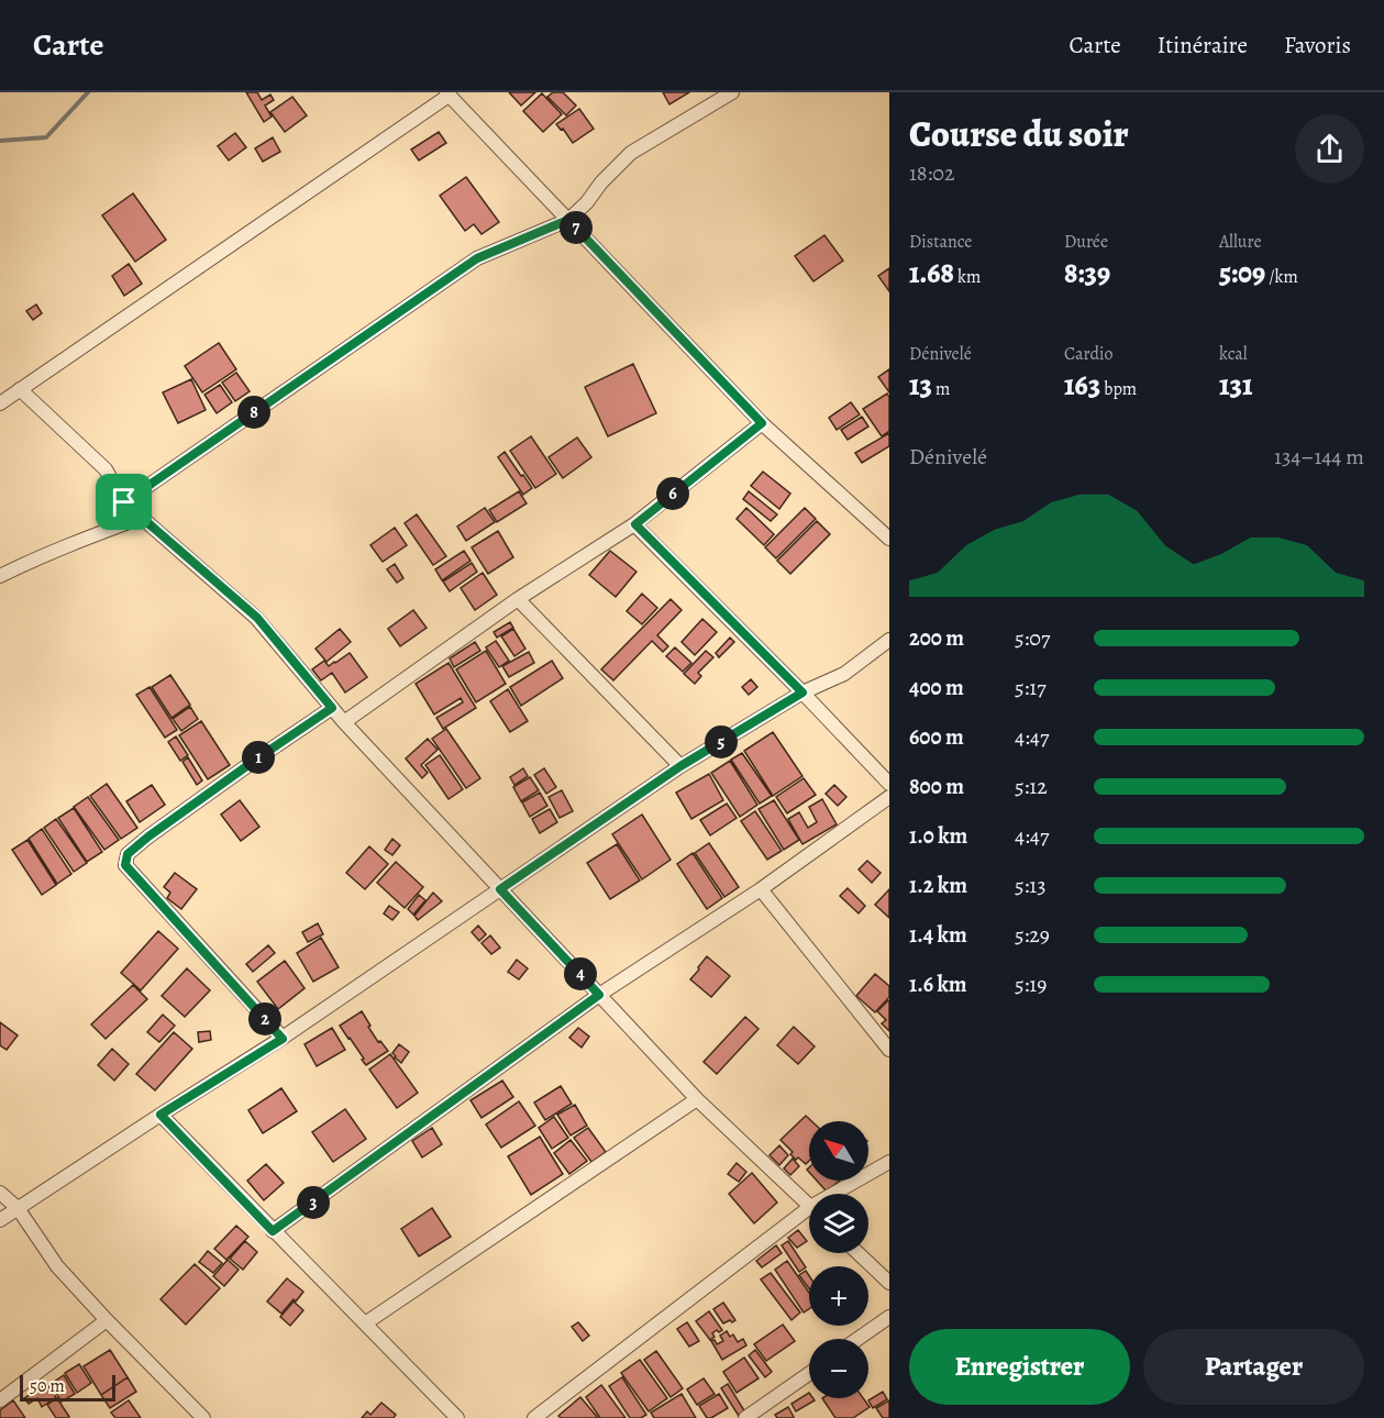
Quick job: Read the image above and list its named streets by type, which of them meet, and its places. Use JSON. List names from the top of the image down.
{
  "scale_bar": "50 m",
  "north": "top left",
  "page": {
    "header": "Carte",
    "nav": ["Carte", "Itinéraire", "Favoris"],
    "heading": ["Course du soir", "18:02"],
    "stats": [
      ["Distance", "1.68 km"],
      ["Durée", "8:39"],
      ["Allure", "5:09 /km"],
      ["Dénivelé", "13 m"],
      ["Cardio", "163 bpm"],
      ["kcal", "131"]
    ],
    "pins": [
      "7",
      "8",
      "6",
      "5",
      "1",
      "4",
      "2",
      "3"
    ],
    "chart": ["Dénivelé", "134–144 m"],
    "list": [
      {
        "name": "200 m",
        "note": "5:07"
      },
      {
        "name": "400 m",
        "note": "5:17"
      },
      {
        "name": "600 m",
        "note": "4:47"
      },
      {
        "name": "800 m",
        "note": "5:12"
      },
      {
        "name": "1.0 km",
        "note": "4:47"
      },
      {
        "name": "1.2 km",
        "note": "5:13"
      },
      {
        "name": "1.4 km",
        "note": "5:29"
      },
      {
        "name": "1.6 km",
        "note": "5:19"
      }
    ],
    "map_buttons": ["+", "−"],
    "buttons": ["Enregistrer", "Partager"],
    "scale": "50 m"
  }
}
